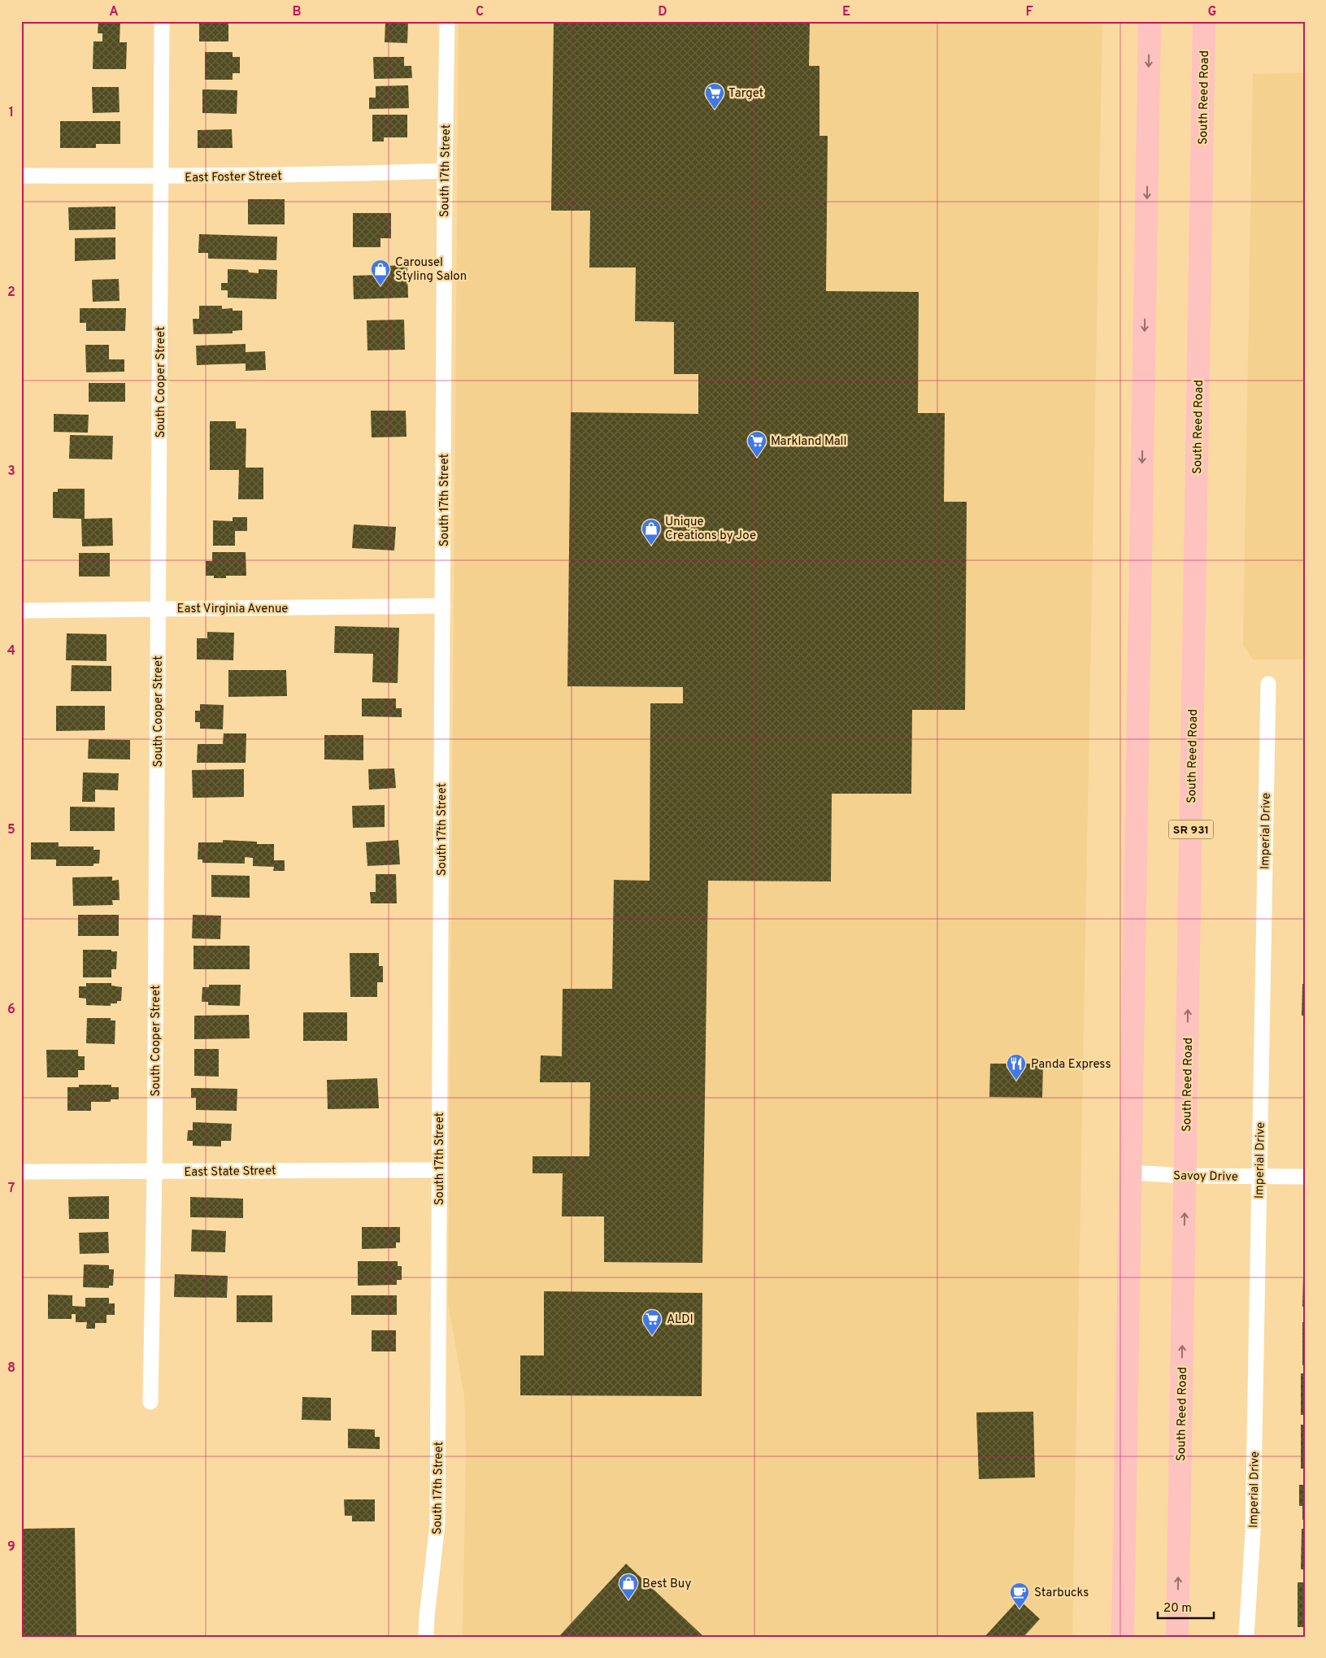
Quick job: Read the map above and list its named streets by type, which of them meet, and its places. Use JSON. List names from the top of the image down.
{
  "streets": {
    "main road": ["South Reed Road", "SR 931"],
    "street": [
      "South 17th Street",
      "East Foster Street",
      "South Cooper Street",
      "East Virginia Avenue",
      "Imperial Drive",
      "East State Street",
      "Savoy Drive"
    ]
  },
  "crossings": [
    ["South Reed Road", "Savoy Drive"],
    ["South 17th Street", "East Foster Street"],
    ["South 17th Street", "East Virginia Avenue"],
    ["South 17th Street", "East State Street"],
    ["East Foster Street", "South Cooper Street"],
    ["South Cooper Street", "East Virginia Avenue"],
    ["South Cooper Street", "East State Street"],
    ["Imperial Drive", "Savoy Drive"]
  ],
  "places": {
    "supermarket": ["Target", "Markland Mall", "ALDI"],
    "shop": ["Carousel Styling Salon", "Unique Creations by Joe", "Best Buy"],
    "restaurant": ["Panda Express"],
    "cafe": ["Starbucks"]
  },
  "scale_bar": "20 m",
  "grid": {
    "columns": [
      "A",
      "B",
      "C",
      "D",
      "E",
      "F",
      "G"
    ],
    "rows": [
      "1",
      "2",
      "3",
      "4",
      "5",
      "6",
      "7",
      "8",
      "9"
    ]
  }
}
